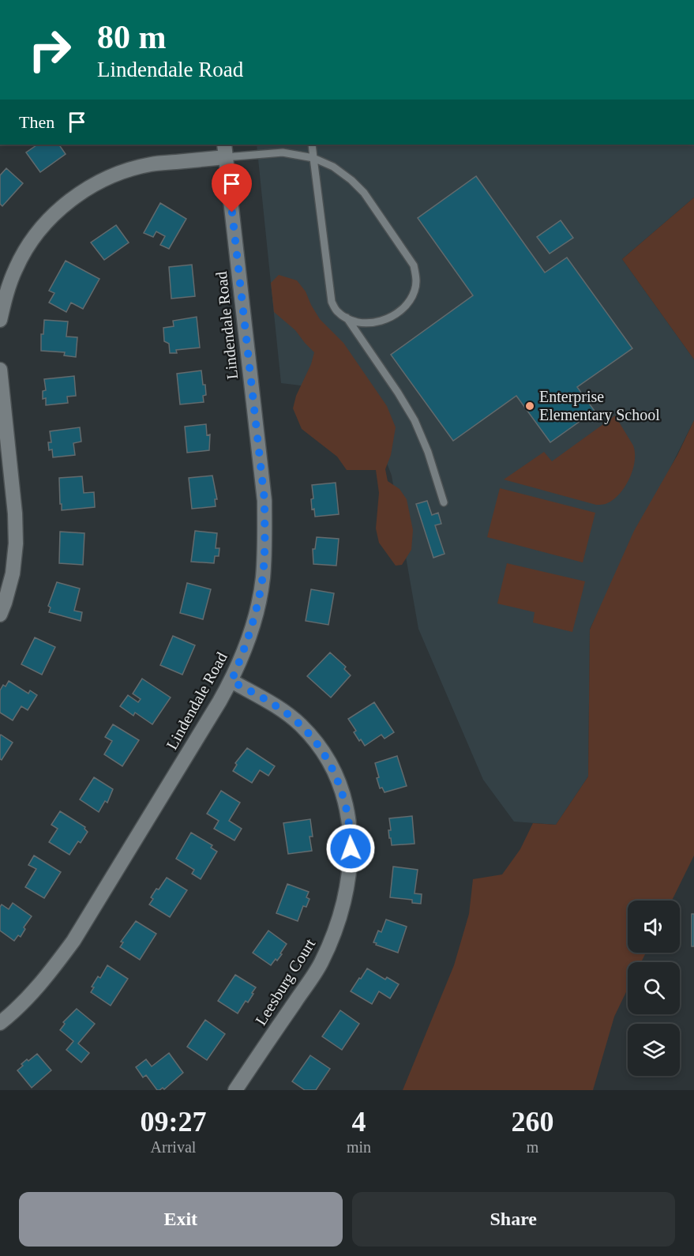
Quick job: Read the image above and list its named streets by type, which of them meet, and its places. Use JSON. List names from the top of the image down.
{
  "streets": {
    "street": ["Lindendale Road", "Leesburg Court"]
  },
  "crossings": [
    ["Lindendale Road", "Leesburg Court"]
  ],
  "places": ["Enterprise Elementary School"],
  "page": {
    "turn": ["80 m", "Lindendale Road"],
    "then": "Then",
    "eta": [
      "09:27",
      "Arrival",
      "4",
      "min",
      "260",
      "m"
    ],
    "buttons": ["Exit", "Share"]
  }
}
